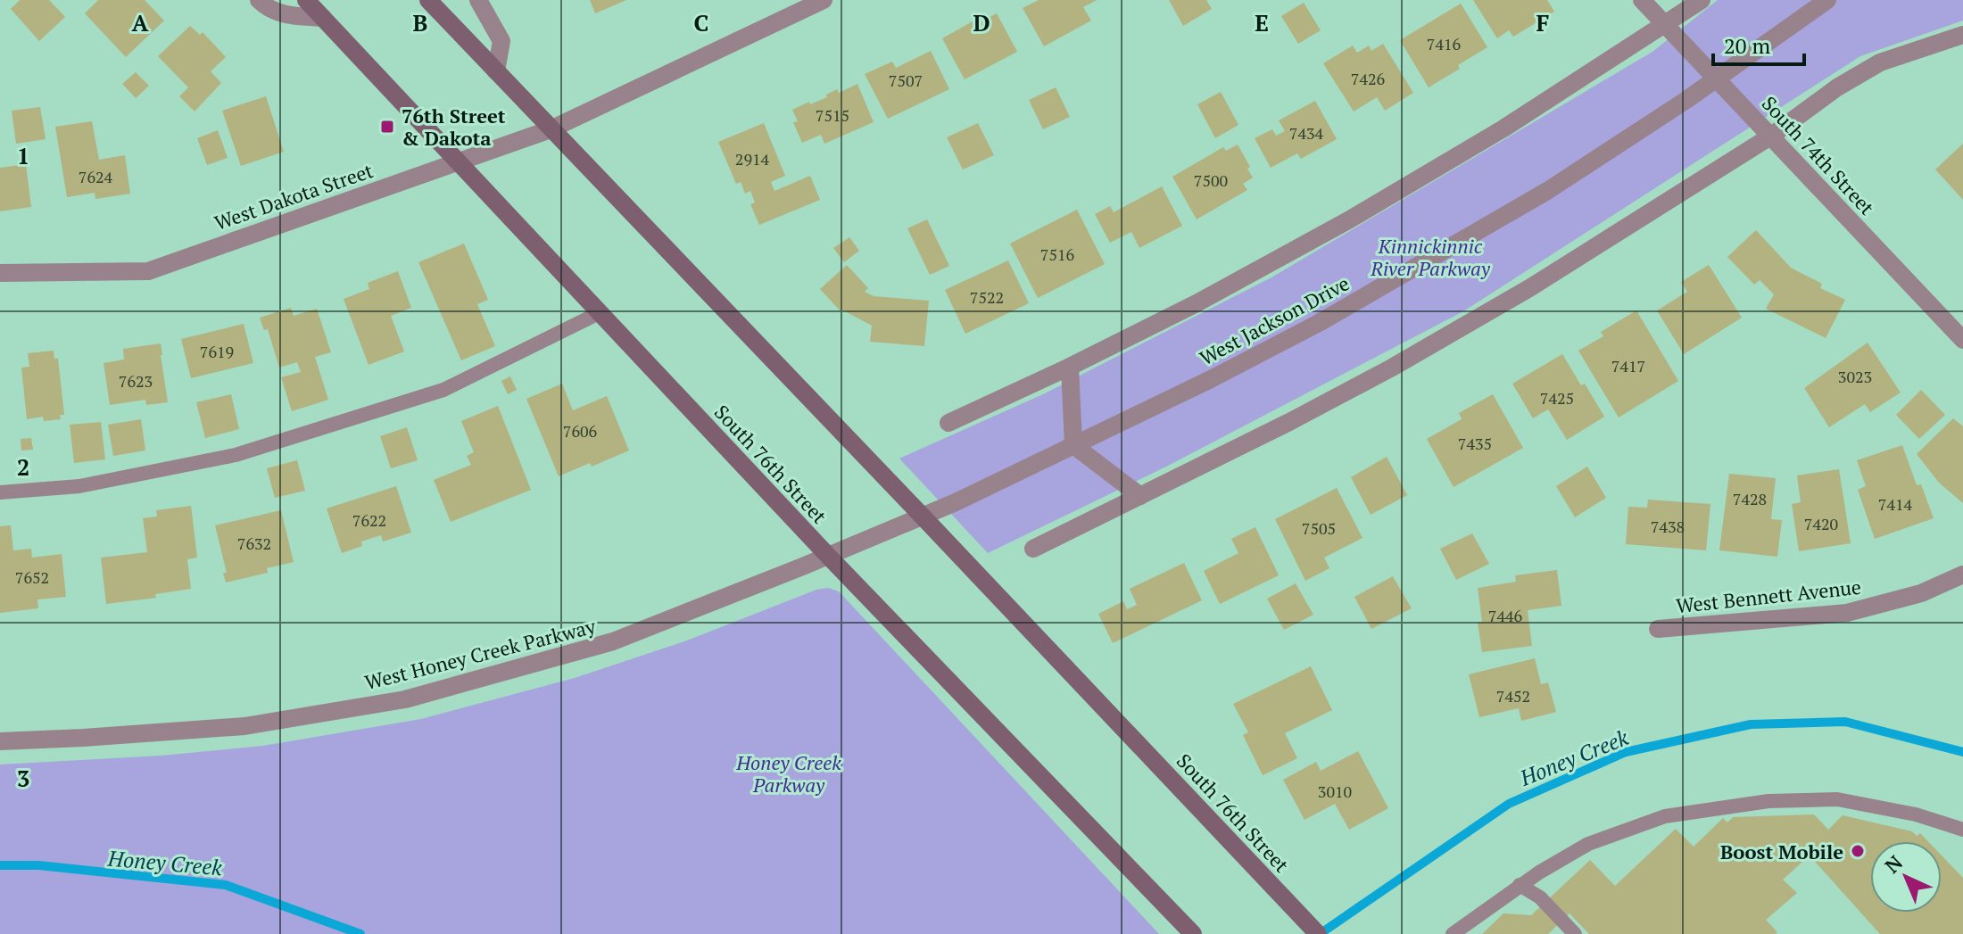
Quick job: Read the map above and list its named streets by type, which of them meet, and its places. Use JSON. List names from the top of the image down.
{
  "streets": {
    "main road": ["South 76th Street"],
    "street": [
      "South 74th Street",
      "West Dakota Street",
      "West Jackson Drive",
      "West Bennett Avenue",
      "West Honey Creek Parkway"
    ]
  },
  "crossings": [
    ["South 74th Street", "West Jackson Drive"],
    ["West Dakota Street", "South 76th Street"],
    ["West Jackson Drive", "South 76th Street"],
    ["West Jackson Drive", "West Honey Creek Parkway"],
    ["South 76th Street", "West Honey Creek Parkway"]
  ],
  "water": ["Honey Creek"],
  "parks": ["Kinnickinnic River Parkway", "Honey Creek Parkway"],
  "places": {
    "transit": ["76th Street & Dakota"],
    "other": ["Boost Mobile"]
  },
  "house_numbers": [
    "7416",
    "7426",
    "7507",
    "7515",
    "7434",
    "2914",
    "7624",
    "7500",
    "7516",
    "7522",
    "7619",
    "7417",
    "3023",
    "7623",
    "7425",
    "7606",
    "7435",
    "7428",
    "7414",
    "7622",
    "7420",
    "7438",
    "7505",
    "7632",
    "7652",
    "7446",
    "7452",
    "3010"
  ],
  "scale_bar": "20 m",
  "north": "top left",
  "grid": {
    "columns": [
      "A",
      "B",
      "C",
      "D",
      "E",
      "F"
    ],
    "rows": ["1", "2", "3"]
  }
}
